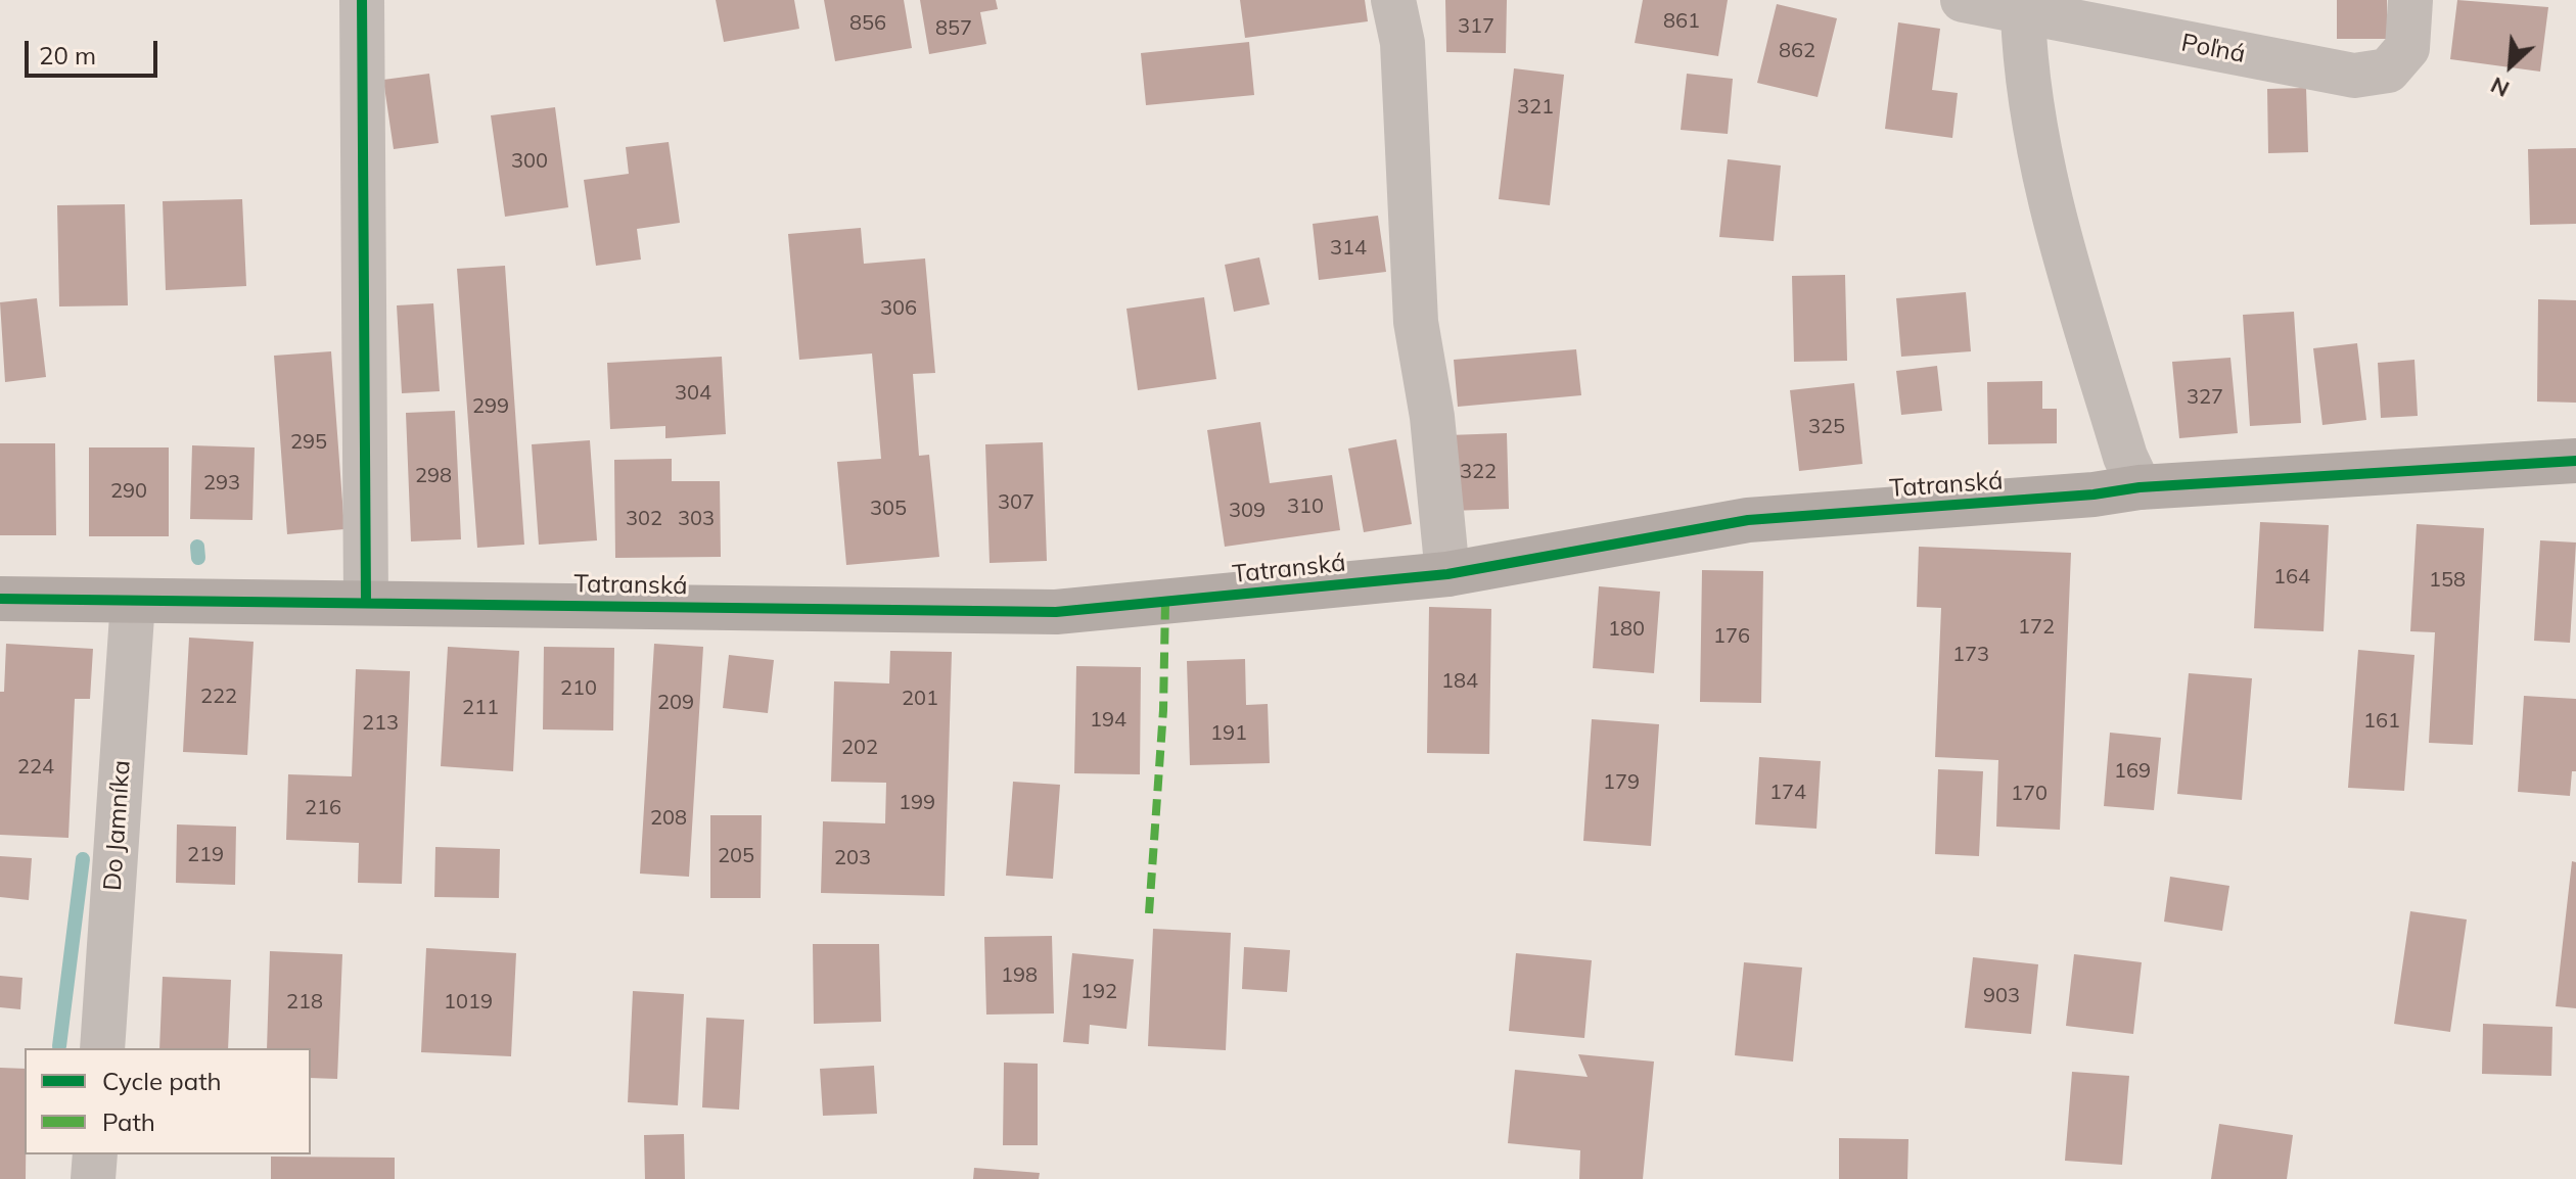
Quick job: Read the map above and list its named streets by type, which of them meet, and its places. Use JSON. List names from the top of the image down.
{
  "streets": {
    "street": ["Poľná", "Tatranská", "Do Jamníka"]
  },
  "crossings": [
    ["Tatranská", "Do Jamníka"]
  ],
  "house_numbers": [
    "861",
    "856",
    "317",
    "857",
    "862",
    "321",
    "300",
    "314",
    "306",
    "304",
    "327",
    "299",
    "325",
    "295",
    "322",
    "298",
    "293",
    "290",
    "307",
    "310",
    "305",
    "309",
    "302",
    "303",
    "164",
    "158",
    "172",
    "180",
    "176",
    "173",
    "184",
    "210",
    "222",
    "201",
    "209",
    "211",
    "194",
    "161",
    "213",
    "191",
    "202",
    "224",
    "169",
    "179",
    "174",
    "170",
    "199",
    "216",
    "208",
    "219",
    "205",
    "203",
    "198",
    "192",
    "903",
    "218",
    "1019"
  ],
  "legend": ["Cycle path", "Path"],
  "scale_bar": "20 m",
  "north": "bottom left"
}
